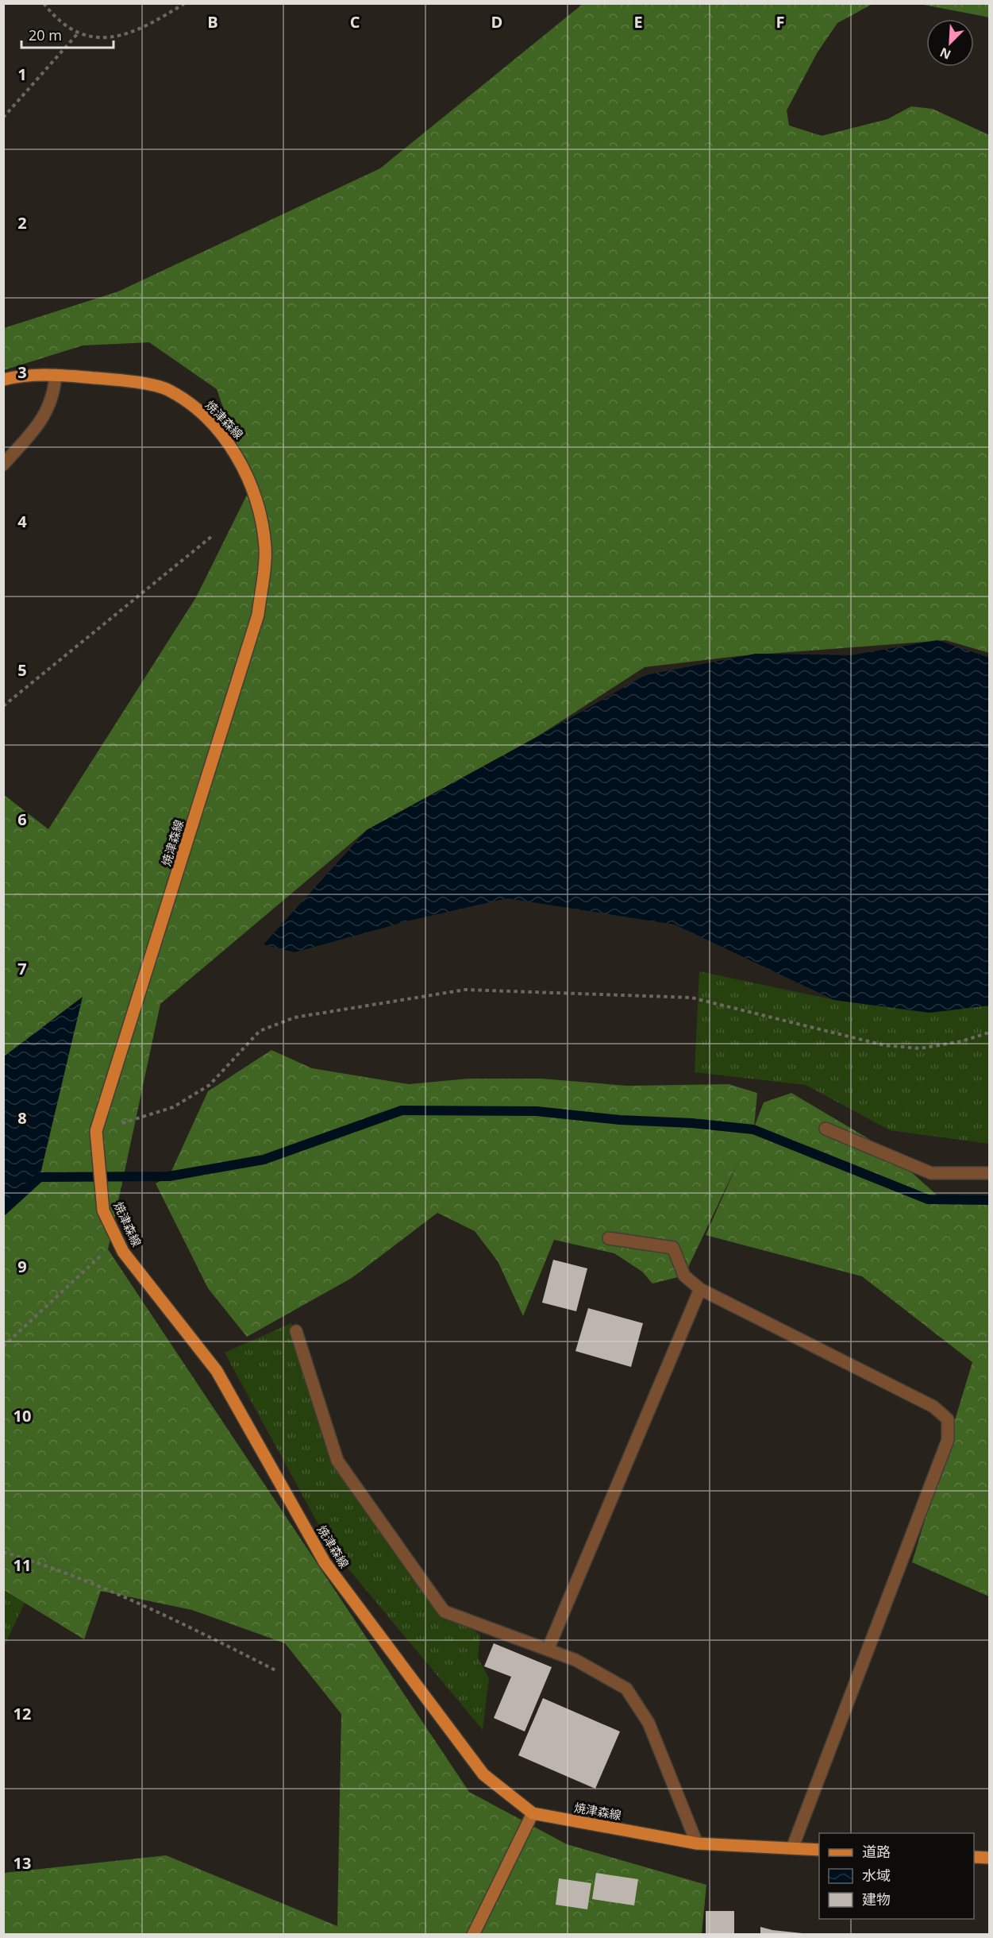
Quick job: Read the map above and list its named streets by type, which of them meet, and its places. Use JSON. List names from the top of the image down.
{
  "streets": {
    "main road": ["焼津森線"]
  },
  "legend": ["道路", "水域", "建物"],
  "scale_bar": "20 m",
  "north": "bottom left",
  "grid": {
    "columns": [
      "B",
      "C",
      "D",
      "E",
      "F"
    ],
    "rows": [
      "1",
      "2",
      "3",
      "4",
      "5",
      "6",
      "7",
      "8",
      "9",
      "10",
      "11",
      "12",
      "13"
    ]
  }
}
